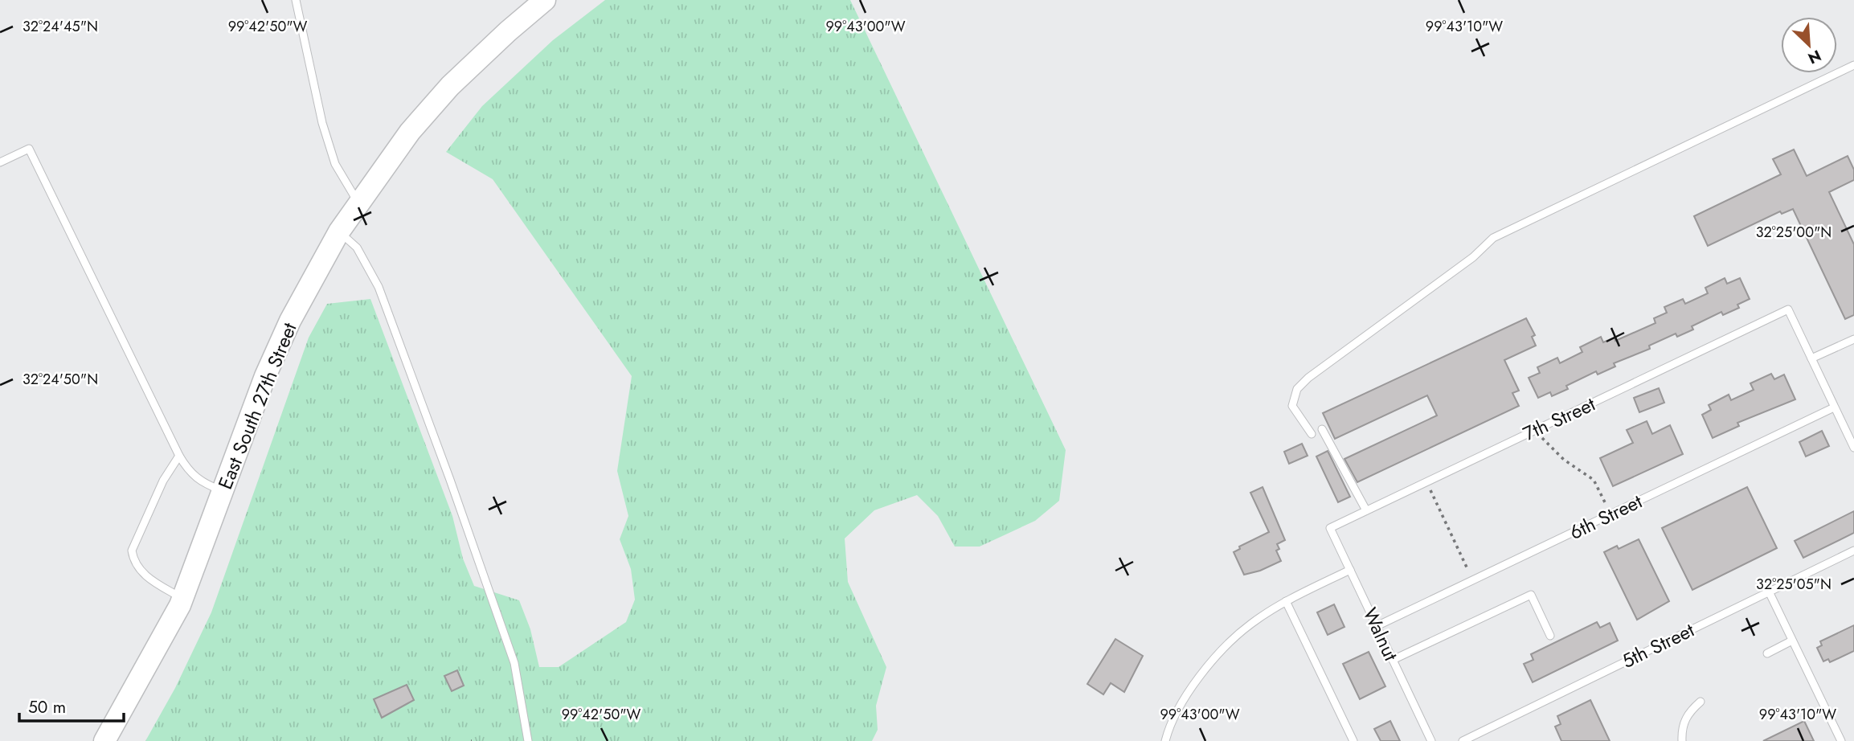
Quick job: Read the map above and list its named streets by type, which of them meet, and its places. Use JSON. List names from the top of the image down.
{
  "streets": {
    "main road": ["East South 27th Street"],
    "lane": [
      "7th Street",
      "6th Street",
      "Walnut",
      "5th Street"
    ]
  },
  "crossings": [
    ["7th Street", "Walnut"],
    ["6th Street", "Walnut"]
  ],
  "scale_bar": "50 m",
  "north": "bottom right",
  "coordinates": [
    "32°24'45\"N",
    "99°42'50\"W",
    "99°43'00\"W",
    "99°43'10\"W",
    "32°25'00\"N",
    "32°24'50\"N",
    "32°25'05\"N"
  ]
}
